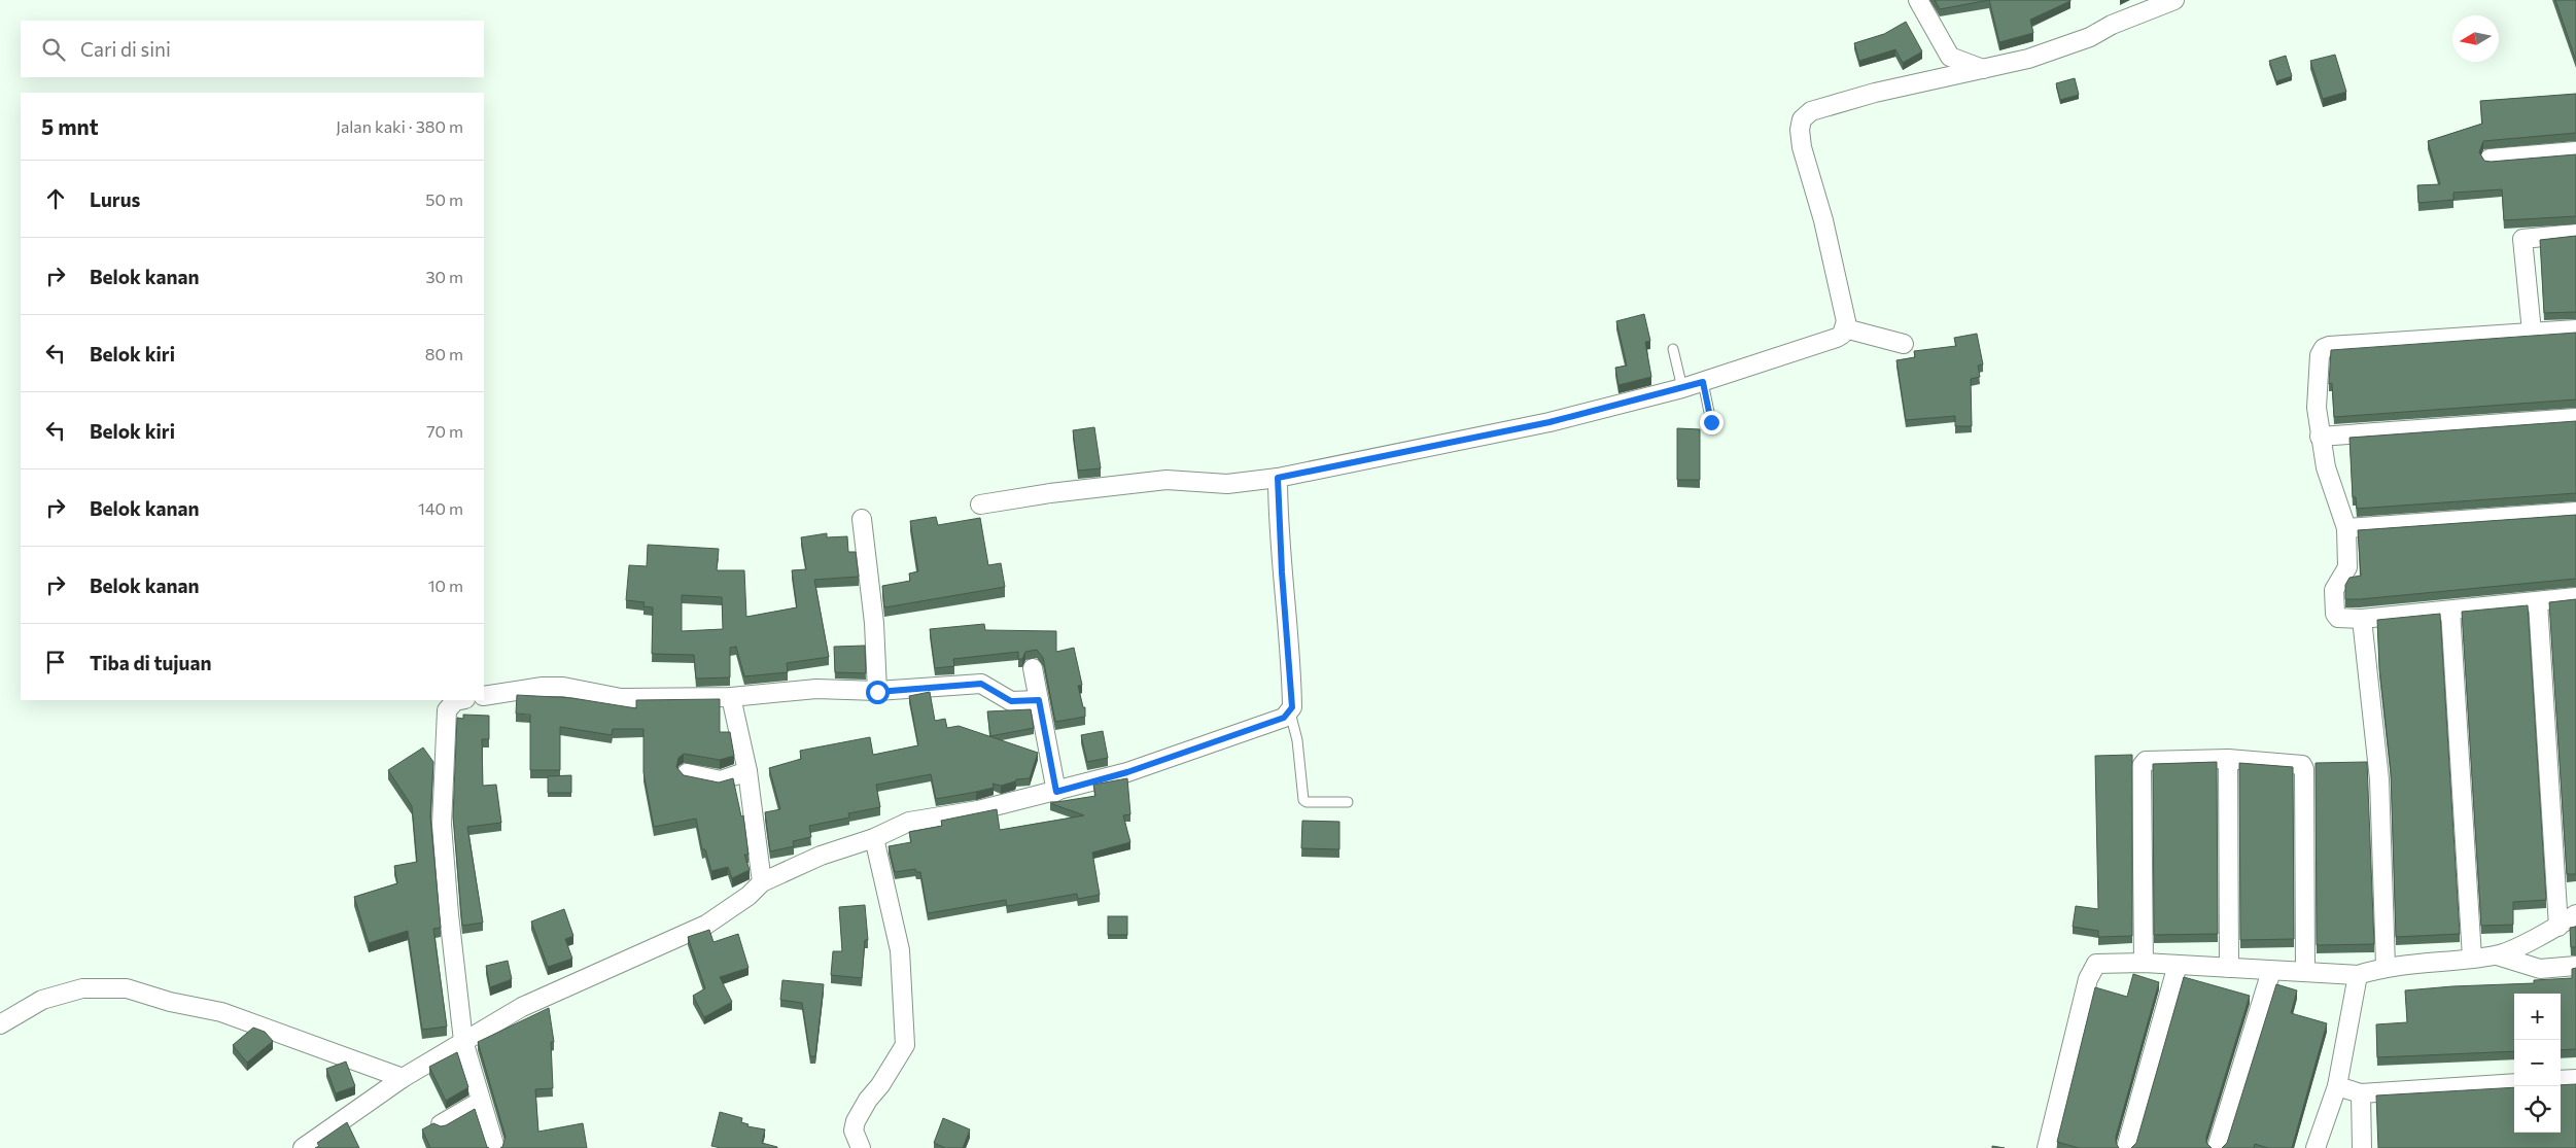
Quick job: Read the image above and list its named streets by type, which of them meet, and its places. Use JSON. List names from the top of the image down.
{
  "north": "left",
  "page": {
    "search": "Cari di sini",
    "heading": ["5 mnt", "Jalan kaki · 380 m"],
    "list": [
      ["Lurus", "50 m"],
      ["Belok kanan", "30 m"],
      ["Belok kiri", "80 m"],
      ["Belok kiri", "70 m"],
      ["Belok kanan", "140 m"],
      ["Belok kanan", "10 m"],
      "Tiba di tujuan"
    ],
    "map_buttons": ["+", "−"]
  }
}
